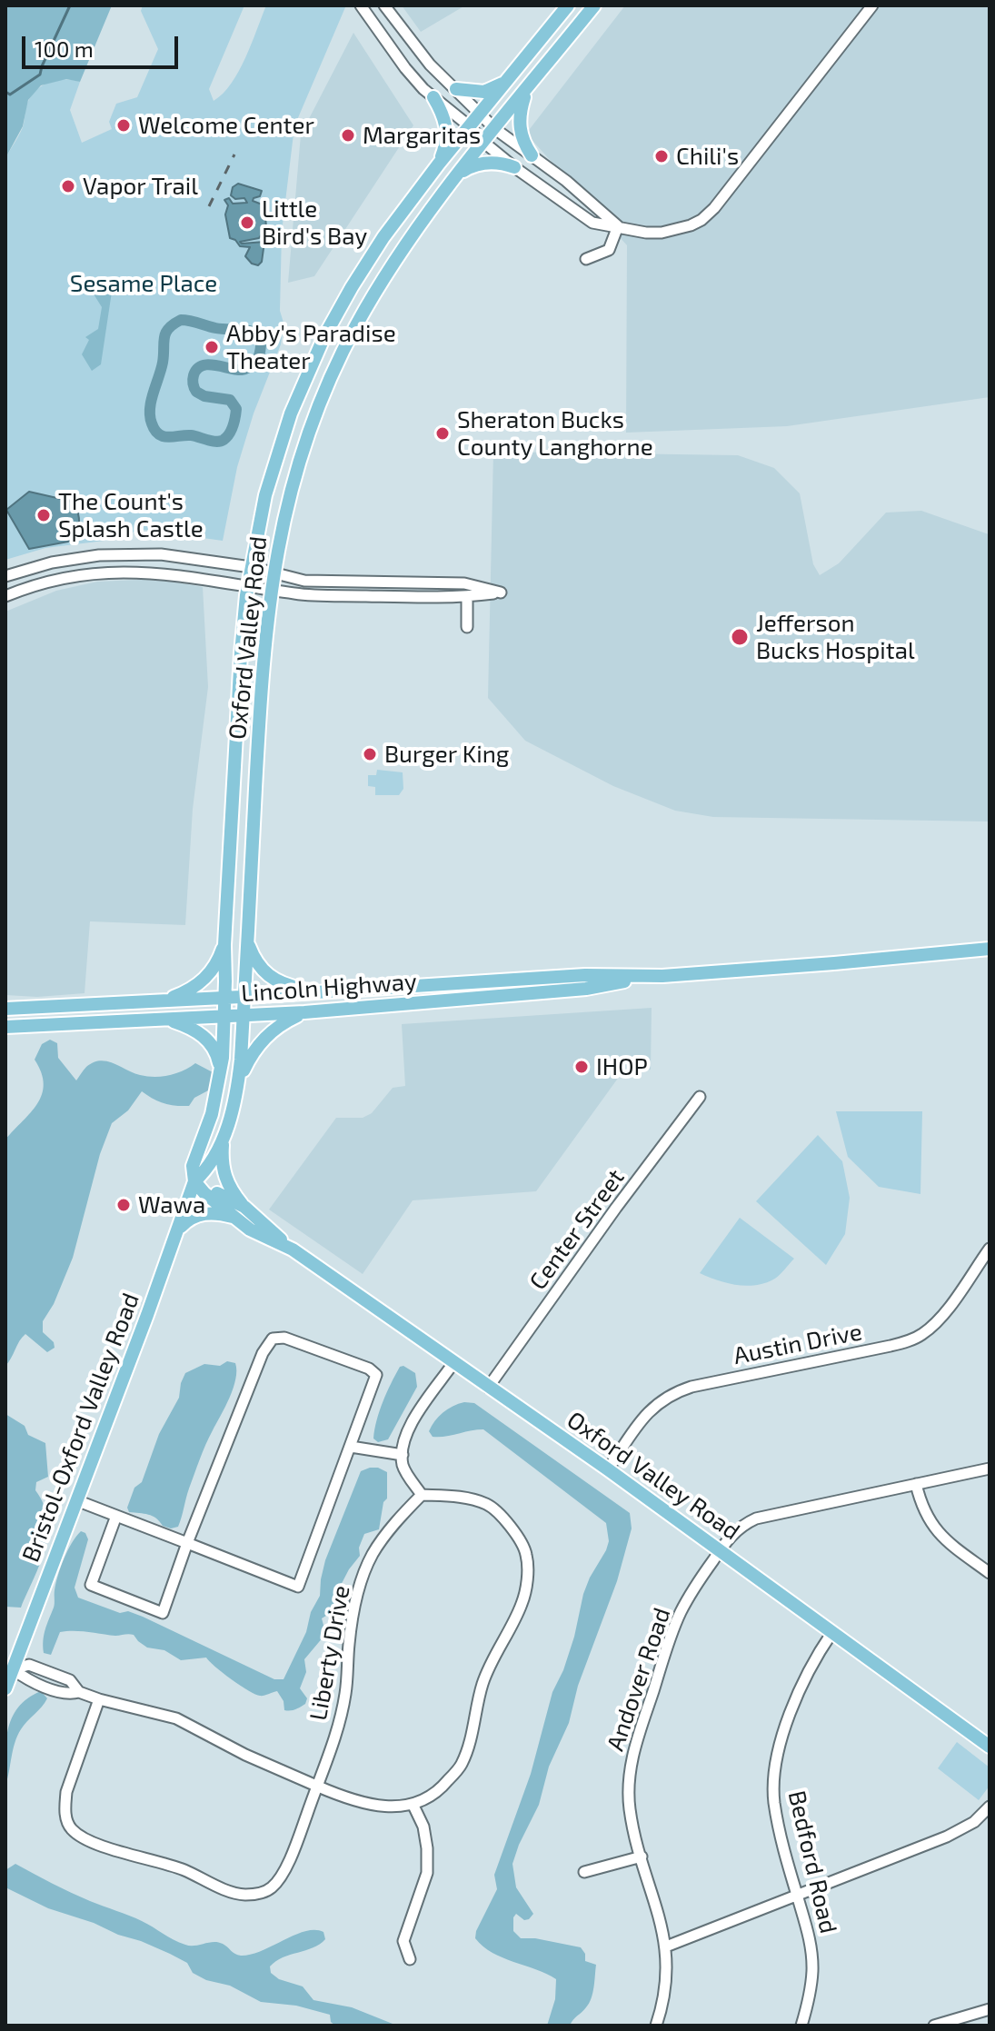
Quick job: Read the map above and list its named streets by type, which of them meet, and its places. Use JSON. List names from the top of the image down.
{
  "streets": {
    "main road": ["Oxford Valley Road", "Lincoln Highway", "Bristol-Oxford Valley Road"],
    "street": [
      "Center Street",
      "Austin Drive",
      "Liberty Drive",
      "Andover Road",
      "Bedford Road"
    ]
  },
  "crossings": [
    ["Oxford Valley Road", "Lincoln Highway"],
    ["Oxford Valley Road", "Center Street"],
    ["Oxford Valley Road", "Austin Drive"],
    ["Oxford Valley Road", "Bristol-Oxford Valley Road"],
    ["Oxford Valley Road", "Andover Road"],
    ["Oxford Valley Road", "Bedford Road"],
    ["Bristol-Oxford Valley Road", "Liberty Drive"]
  ],
  "parks": ["Sesame Place"],
  "places": [
    "Welcome Center",
    "Margaritas",
    "Chili's",
    "Vapor Trail",
    "Little Bird's Bay",
    "Abby's Paradise Theater",
    "Sheraton Bucks County Langhorne",
    "The Count's Splash Castle",
    "Jefferson Bucks Hospital",
    "Burger King",
    "IHOP",
    "Wawa"
  ],
  "scale_bar": "100 m"
}
